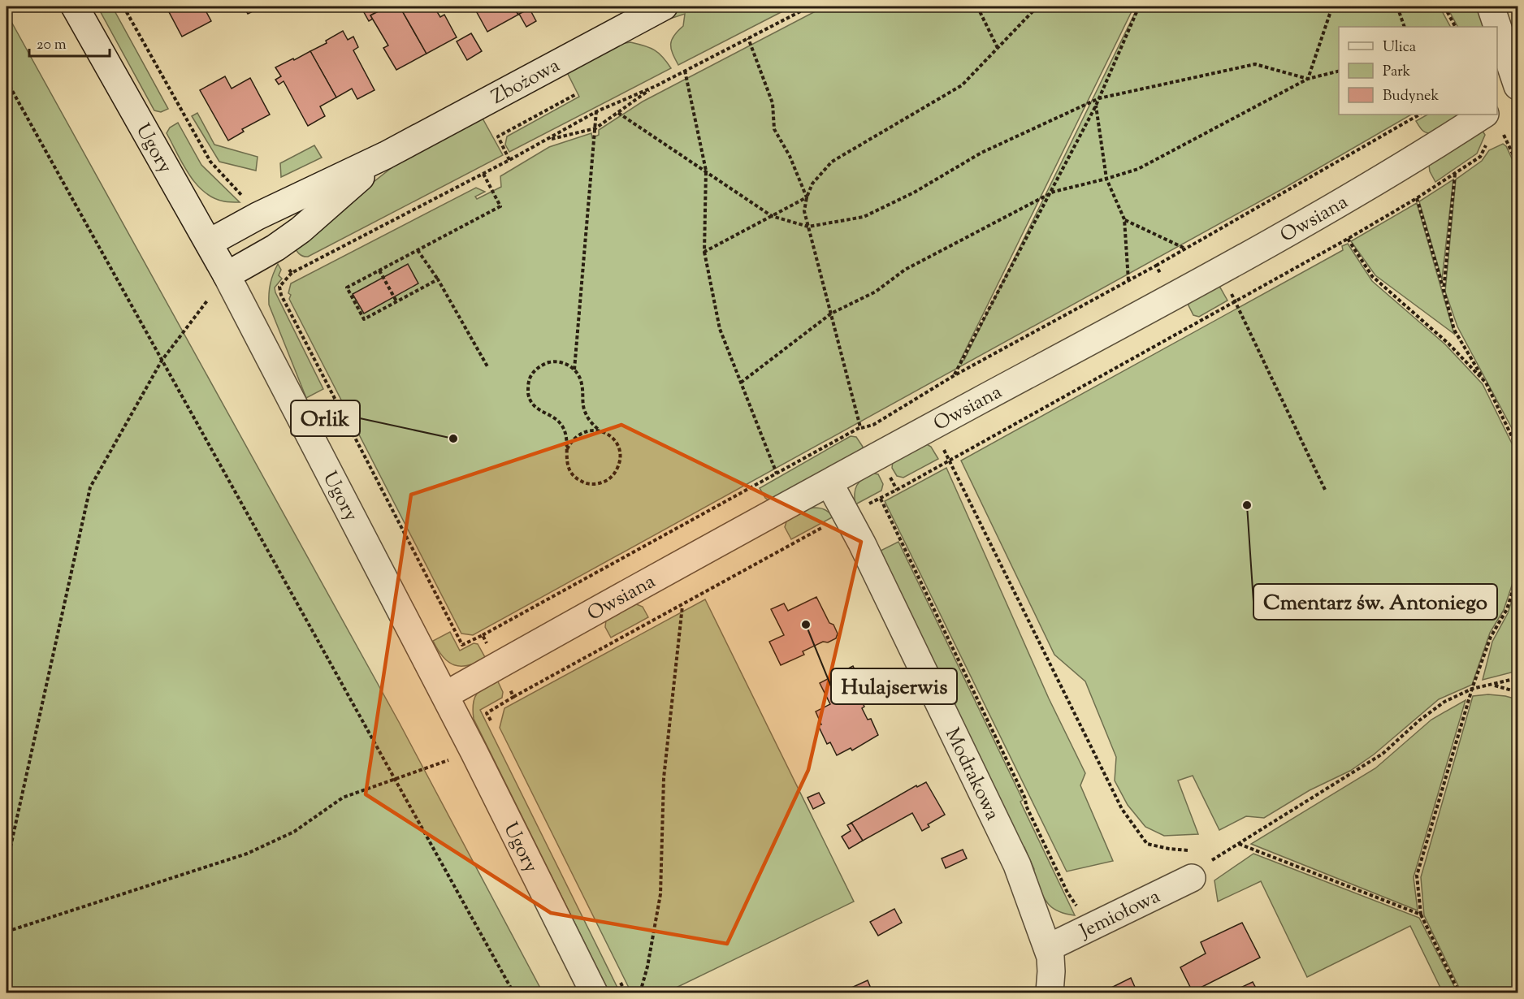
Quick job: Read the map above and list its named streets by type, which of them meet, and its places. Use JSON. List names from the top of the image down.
{
  "streets": {
    "street": [
      "Zbożowa",
      "Ugory",
      "Owsiana",
      "Modrakowa",
      "Jemiołowa"
    ]
  },
  "crossings": [
    ["Zbożowa", "Ugory"],
    ["Ugory", "Owsiana"],
    ["Owsiana", "Modrakowa"],
    ["Modrakowa", "Jemiołowa"]
  ],
  "places": ["Orlik", "Cmentarz św. Antoniego", "Hulajserwis"],
  "legend": ["Ulica", "Park", "Budynek"],
  "scale_bar": "20 m"
}
